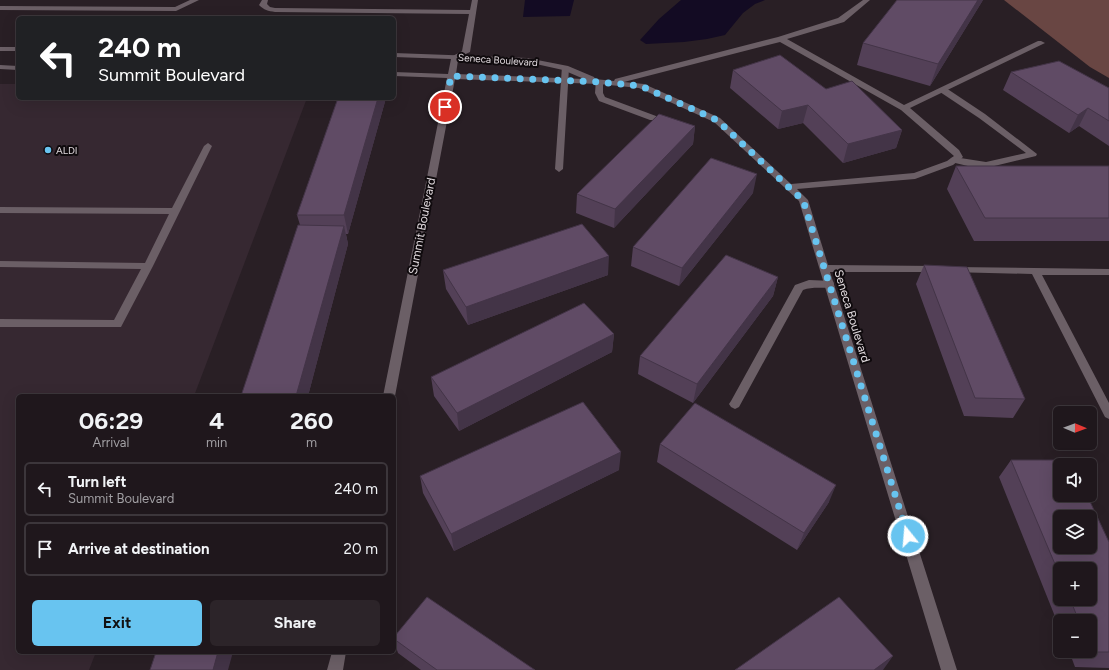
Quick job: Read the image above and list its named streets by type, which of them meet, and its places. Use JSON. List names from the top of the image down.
{
  "streets": {
    "street": ["Seneca Boulevard", "Summit Boulevard"]
  },
  "crossings": [
    ["Seneca Boulevard", "Summit Boulevard"]
  ],
  "places": ["ALDI"],
  "north": "right",
  "page": {
    "turn": ["240 m", "Summit Boulevard"],
    "eta": [
      "06:29",
      "Arrival",
      "4",
      "min",
      "260",
      "m"
    ],
    "map_buttons": ["+", "−"],
    "list": [
      {
        "name": "Turn left",
        "note": "Summit Boulevard",
        "value": "240 m"
      },
      {
        "name": "Arrive at destination",
        "value": "20 m"
      }
    ],
    "buttons": ["Exit", "Share"]
  }
}
